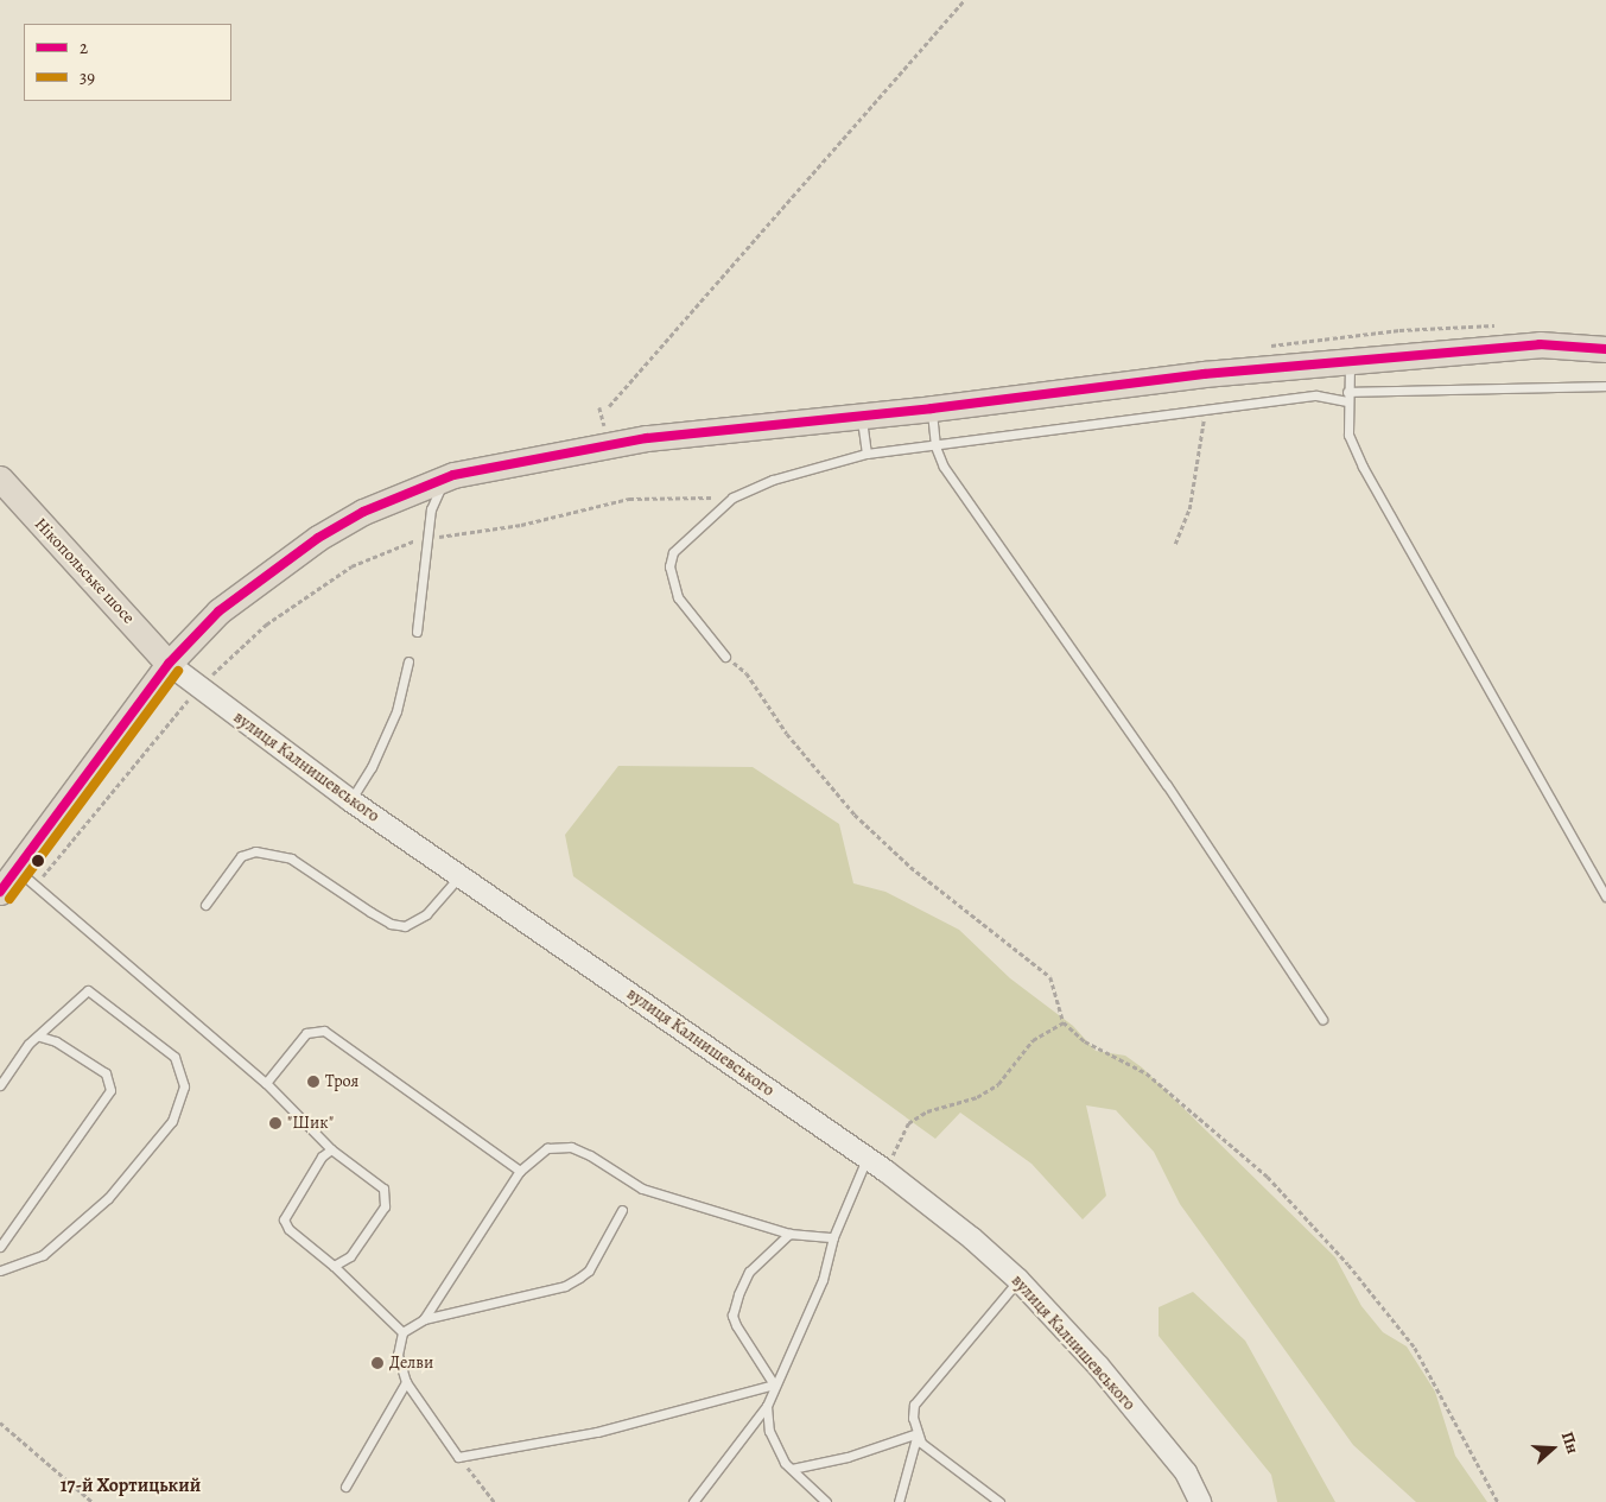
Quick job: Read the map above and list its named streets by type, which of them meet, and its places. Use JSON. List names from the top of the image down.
{
  "streets": {
    "main road": ["Нікопольське шосе"],
    "street": ["вулиця Калнишевського"]
  },
  "crossings": [
    ["Нікопольське шосе", "вулиця Калнишевського"]
  ],
  "districts": ["17-й Хортицький"],
  "places": ["Троя", "\"Шик\"", "Делви"],
  "lines": ["transit line 2", "transit line 39"],
  "legend": ["2", "39"],
  "north": "right"
}
